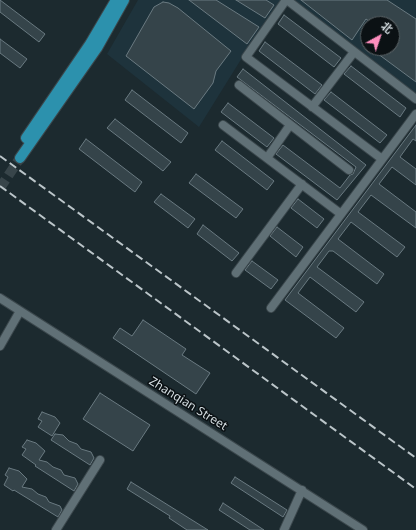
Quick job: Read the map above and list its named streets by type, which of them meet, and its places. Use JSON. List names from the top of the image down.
{
  "streets": {
    "street": ["Zhanqian Street"]
  },
  "north": "top right"
}
